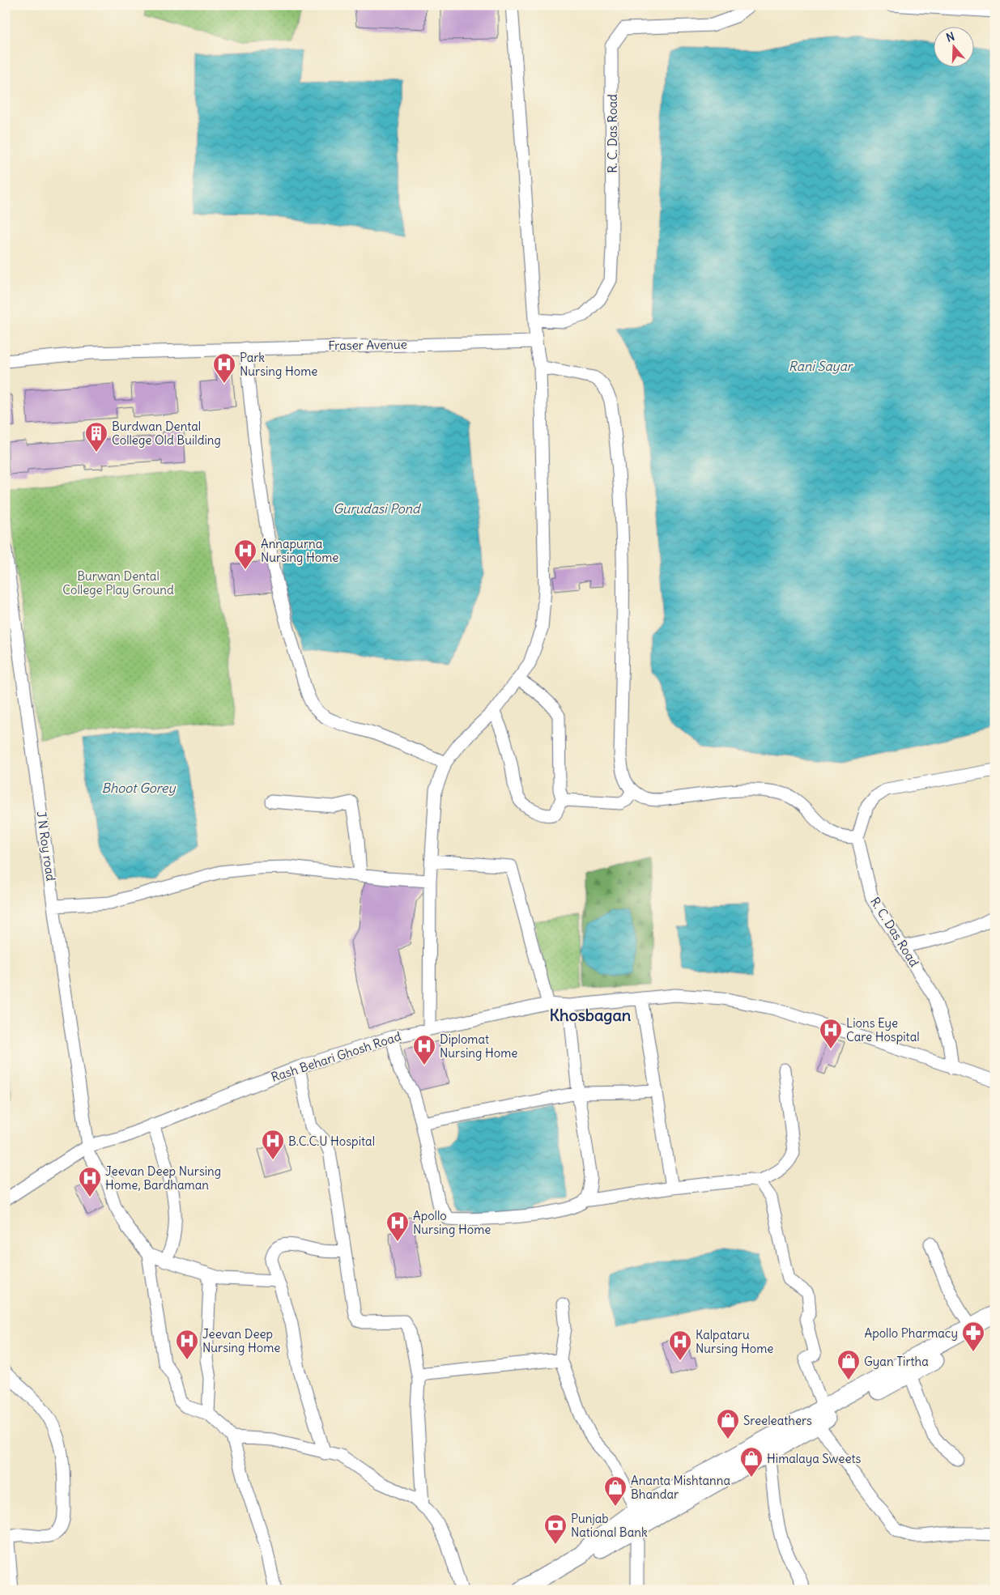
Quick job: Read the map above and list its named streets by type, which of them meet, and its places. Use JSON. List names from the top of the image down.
{
  "streets": {
    "street": [
      "R. C. Das Road",
      "Fraser Avenue",
      "J N Roy road",
      "Rash Behari Ghosh Road"
    ]
  },
  "crossings": [
    ["R. C. Das Road", "Rash Behari Ghosh Road"],
    ["J N Roy road", "Rash Behari Ghosh Road"]
  ],
  "districts": ["Khosbagan"],
  "water": ["Rani Sayar", "Gurudasi Pond", "Bhoot Gorey"],
  "parks": ["Burwan Dental College Play Ground"],
  "places": {
    "hospital": [
      "Park Nursing Home",
      "Annapurna Nursing Home",
      "Lions Eye Care Hospital",
      "Diplomat Nursing Home",
      "B.C.C.U Hospital",
      "Jeevan Deep Nursing Home, Bardhaman",
      "Apollo Nursing Home",
      "Jeevan Deep Nursing Home",
      "Kalpataru Nursing Home"
    ],
    "building": ["Burdwan Dental College Old Building"],
    "pharmacy": ["Apollo Pharmacy"],
    "shop": [
      "Gyan Tirtha",
      "Sreeleathers",
      "Himalaya Sweets",
      "Ananta Mishtanna Bhandar"
    ],
    "bank": ["Punjab National Bank"]
  },
  "north": "top"
}
